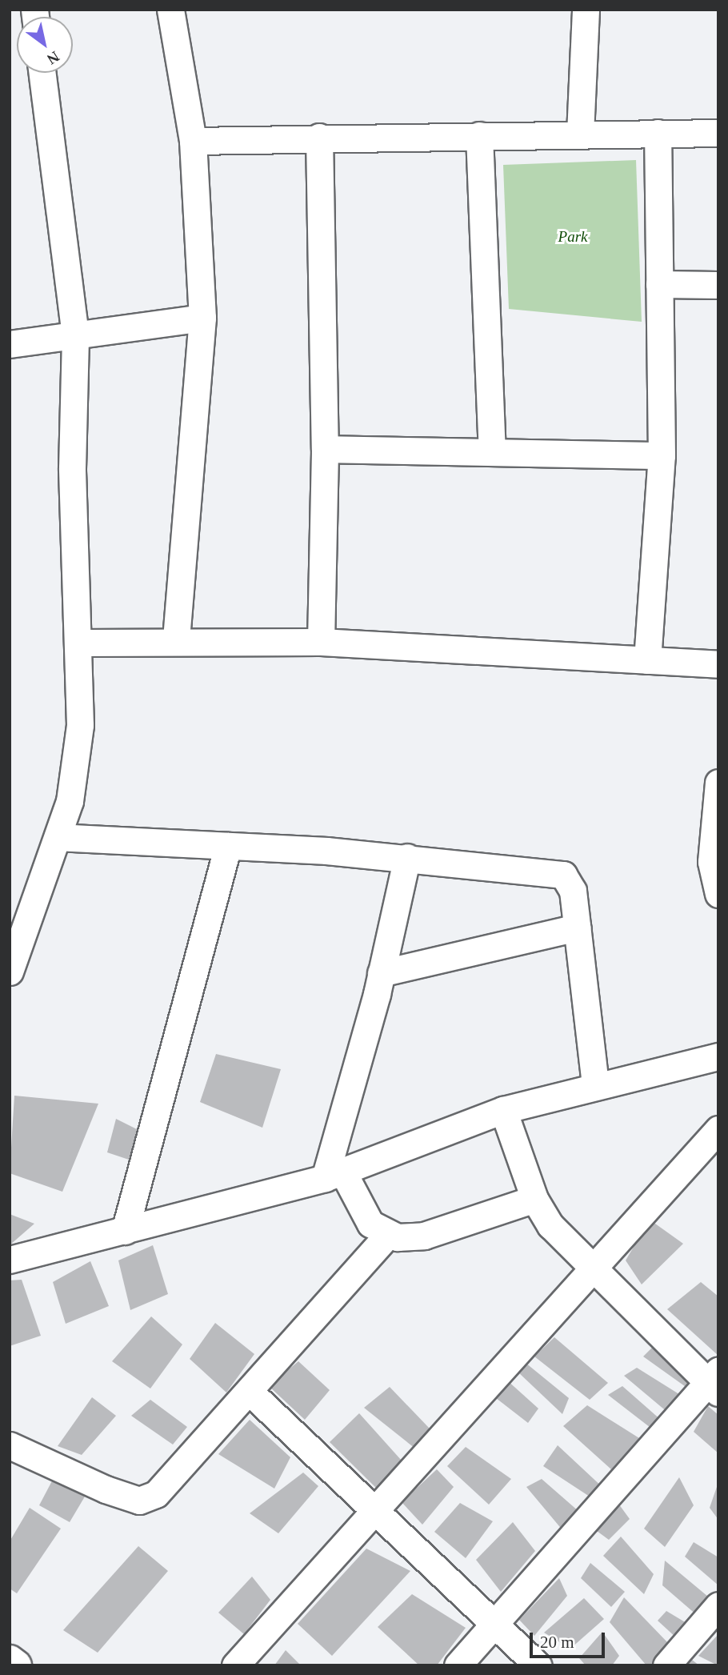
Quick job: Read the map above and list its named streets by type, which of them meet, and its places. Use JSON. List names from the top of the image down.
{
  "parks": ["Park"],
  "scale_bar": "20 m",
  "north": "bottom right"
}
